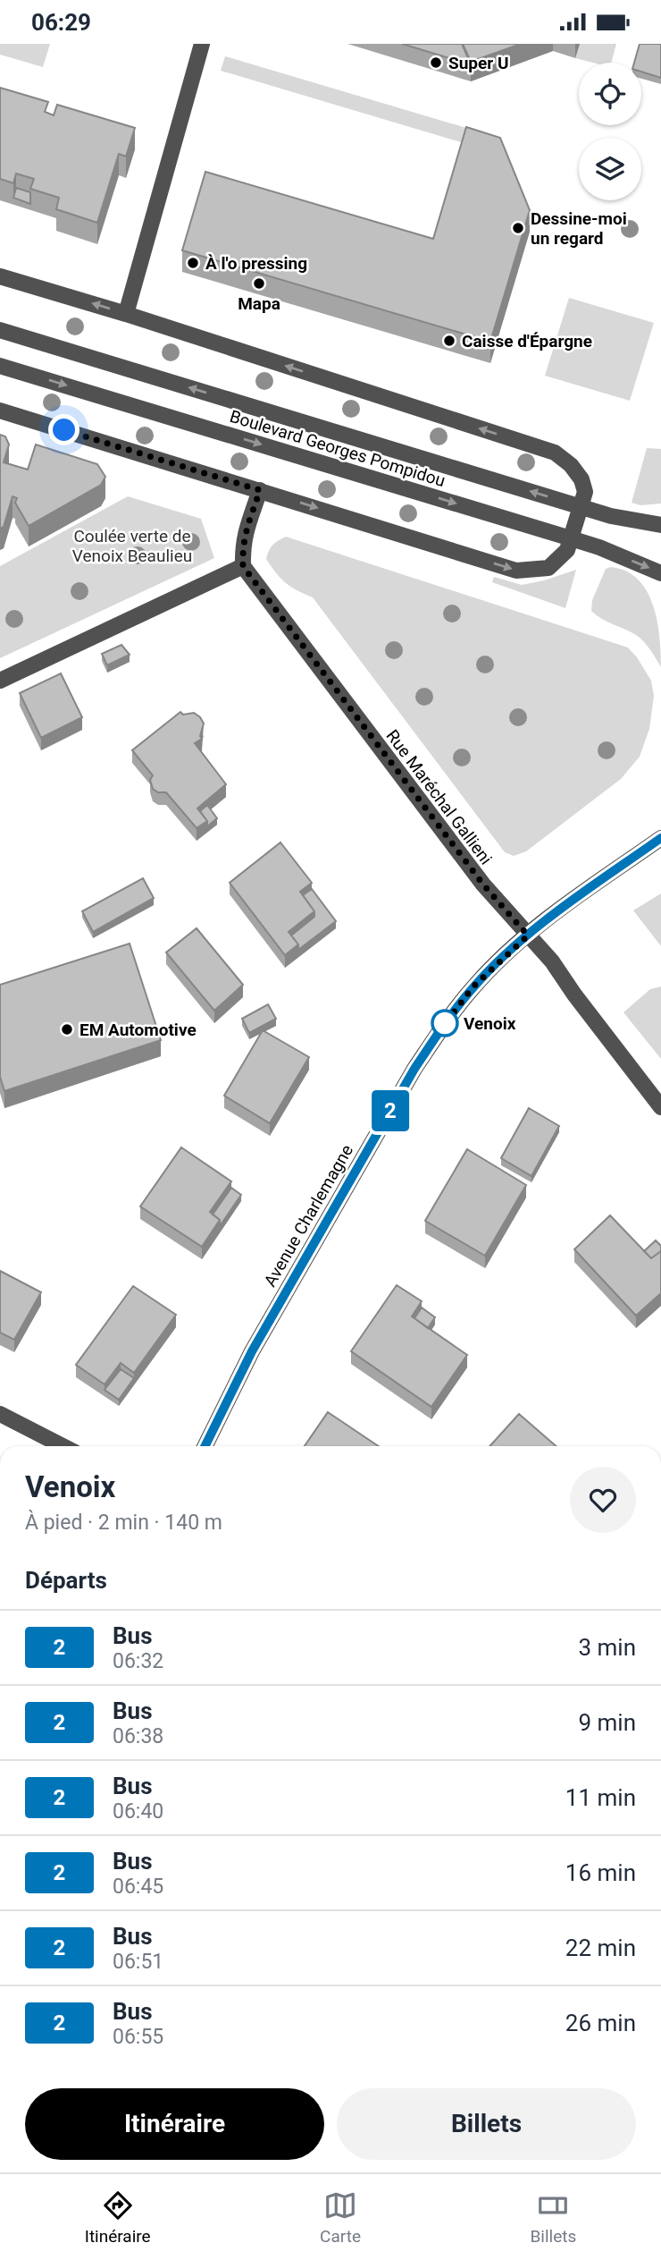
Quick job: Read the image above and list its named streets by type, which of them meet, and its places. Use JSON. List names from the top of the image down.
{
  "streets": {
    "street": ["Boulevard Georges Pompidou", "Rue Maréchal Gallieni", "Avenue Charlemagne"]
  },
  "crossings": [
    ["Rue Maréchal Gallieni", "Avenue Charlemagne"]
  ],
  "parks": ["Coulée verte de Venoix Beaulieu"],
  "places": [
    "Super U",
    "Dessine-moi un regard",
    "À l'o pressing",
    "Mapa",
    "Caisse d'Épargne",
    "Venoix",
    "EM Automotive"
  ],
  "lines": ["bus line 2"],
  "page": {
    "status": "06:29",
    "on_map": "2",
    "heading": [
      ["Venoix", "À pied · 2 min · 140 m"],
      "Départs"
    ],
    "list": [
      {
        "mark": "2",
        "name": "Bus",
        "note": "06:32",
        "value": "3 min"
      },
      {
        "mark": "2",
        "name": "Bus",
        "note": "06:38",
        "value": "9 min"
      },
      {
        "mark": "2",
        "name": "Bus",
        "note": "06:40",
        "value": "11 min"
      },
      {
        "mark": "2",
        "name": "Bus",
        "note": "06:45",
        "value": "16 min"
      },
      {
        "mark": "2",
        "name": "Bus",
        "note": "06:51",
        "value": "22 min"
      },
      {
        "mark": "2",
        "name": "Bus",
        "note": "06:55",
        "value": "26 min"
      }
    ],
    "buttons": ["Itinéraire", "Billets"],
    "tabs": ["Itinéraire", "Carte", "Billets"]
  }
}
